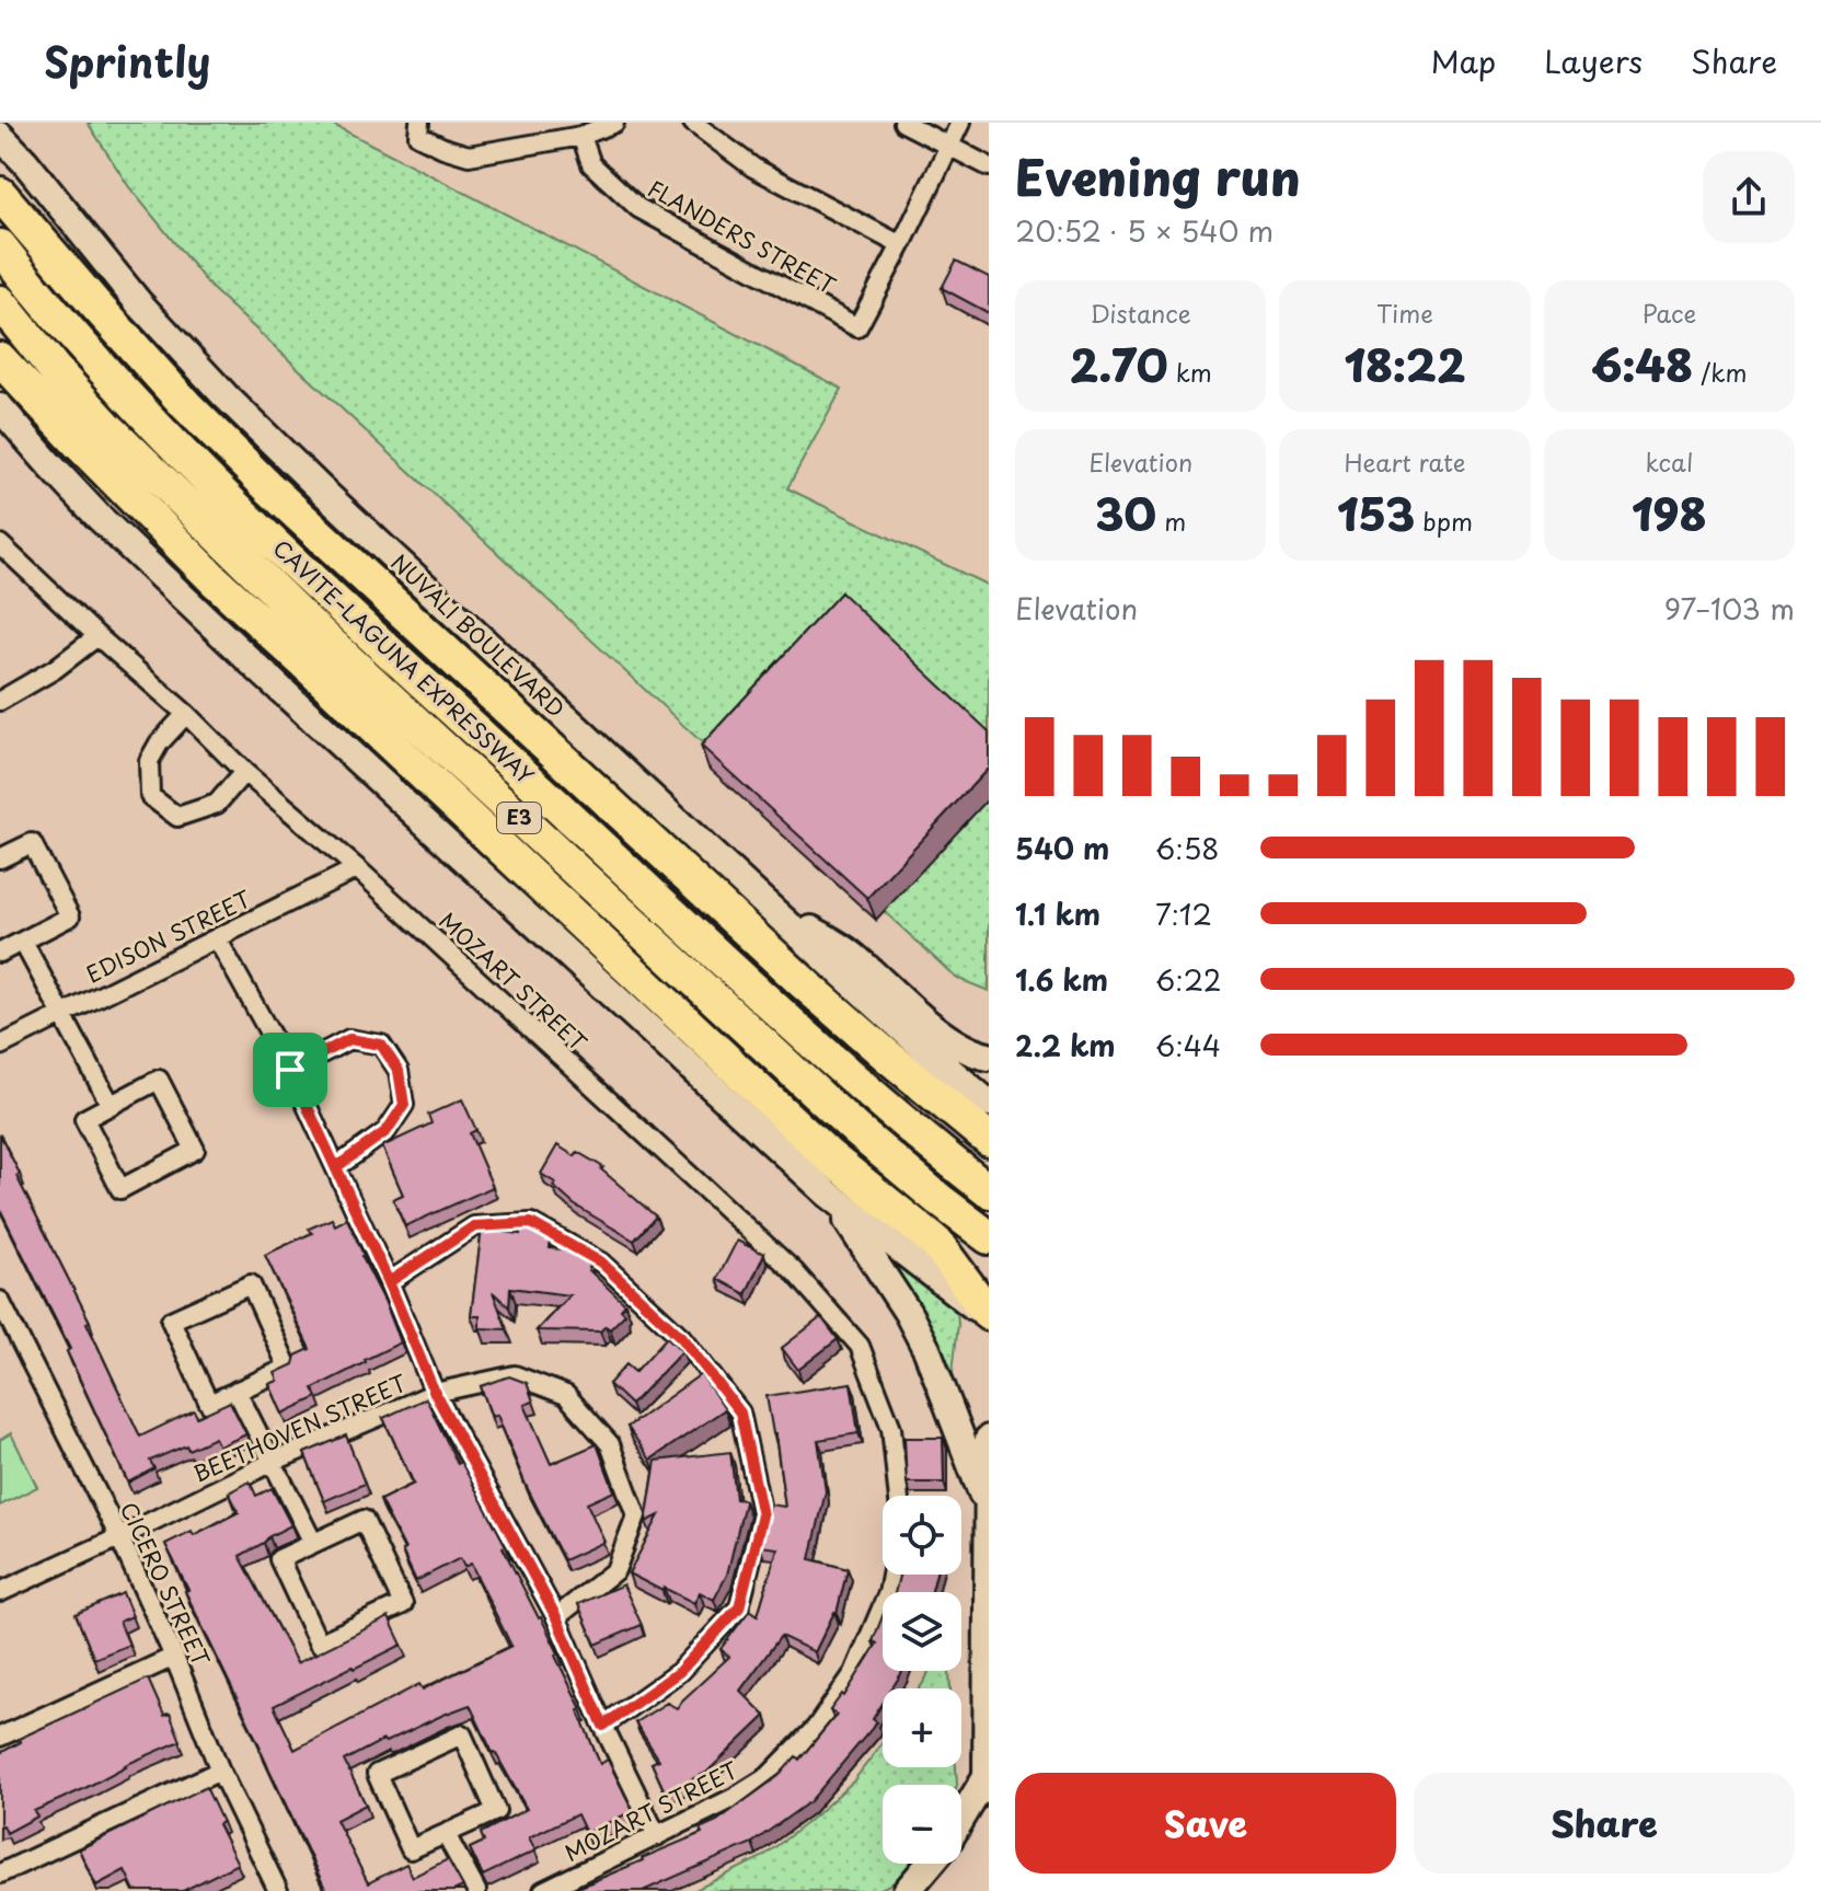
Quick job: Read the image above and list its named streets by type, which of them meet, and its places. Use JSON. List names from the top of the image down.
{
  "streets": {
    "highway": ["CAVITE–LAGUNA EXPRESSWAY", "E3"],
    "main road": ["NUVALI BOULEVARD"],
    "street": [
      "FLANDERS STREET",
      "EDISON STREET",
      "MOZART STREET",
      "BEETHOVEN STREET",
      "CICERO STREET"
    ]
  },
  "crossings": [
    ["EDISON STREET", "MOZART STREET"],
    ["BEETHOVEN STREET", "CICERO STREET"]
  ],
  "page": {
    "header": "Sprintly",
    "nav": ["Map", "Layers", "Share"],
    "heading": ["Evening run", "20:52 · 5 × 540 m"],
    "stats": [
      ["Distance", "2.70 km"],
      ["Time", "18:22"],
      ["Pace", "6:48 /km"],
      ["Elevation", "30 m"],
      ["Heart rate", "153 bpm"],
      ["kcal", "198"]
    ],
    "chart": ["Elevation", "97–103 m"],
    "list": [
      {
        "name": "540 m",
        "note": "6:58"
      },
      {
        "name": "1.1 km",
        "note": "7:12"
      },
      {
        "name": "1.6 km",
        "note": "6:22"
      },
      {
        "name": "2.2 km",
        "note": "6:44"
      }
    ],
    "map_buttons": ["+", "−"],
    "buttons": ["Save", "Share"]
  }
}
